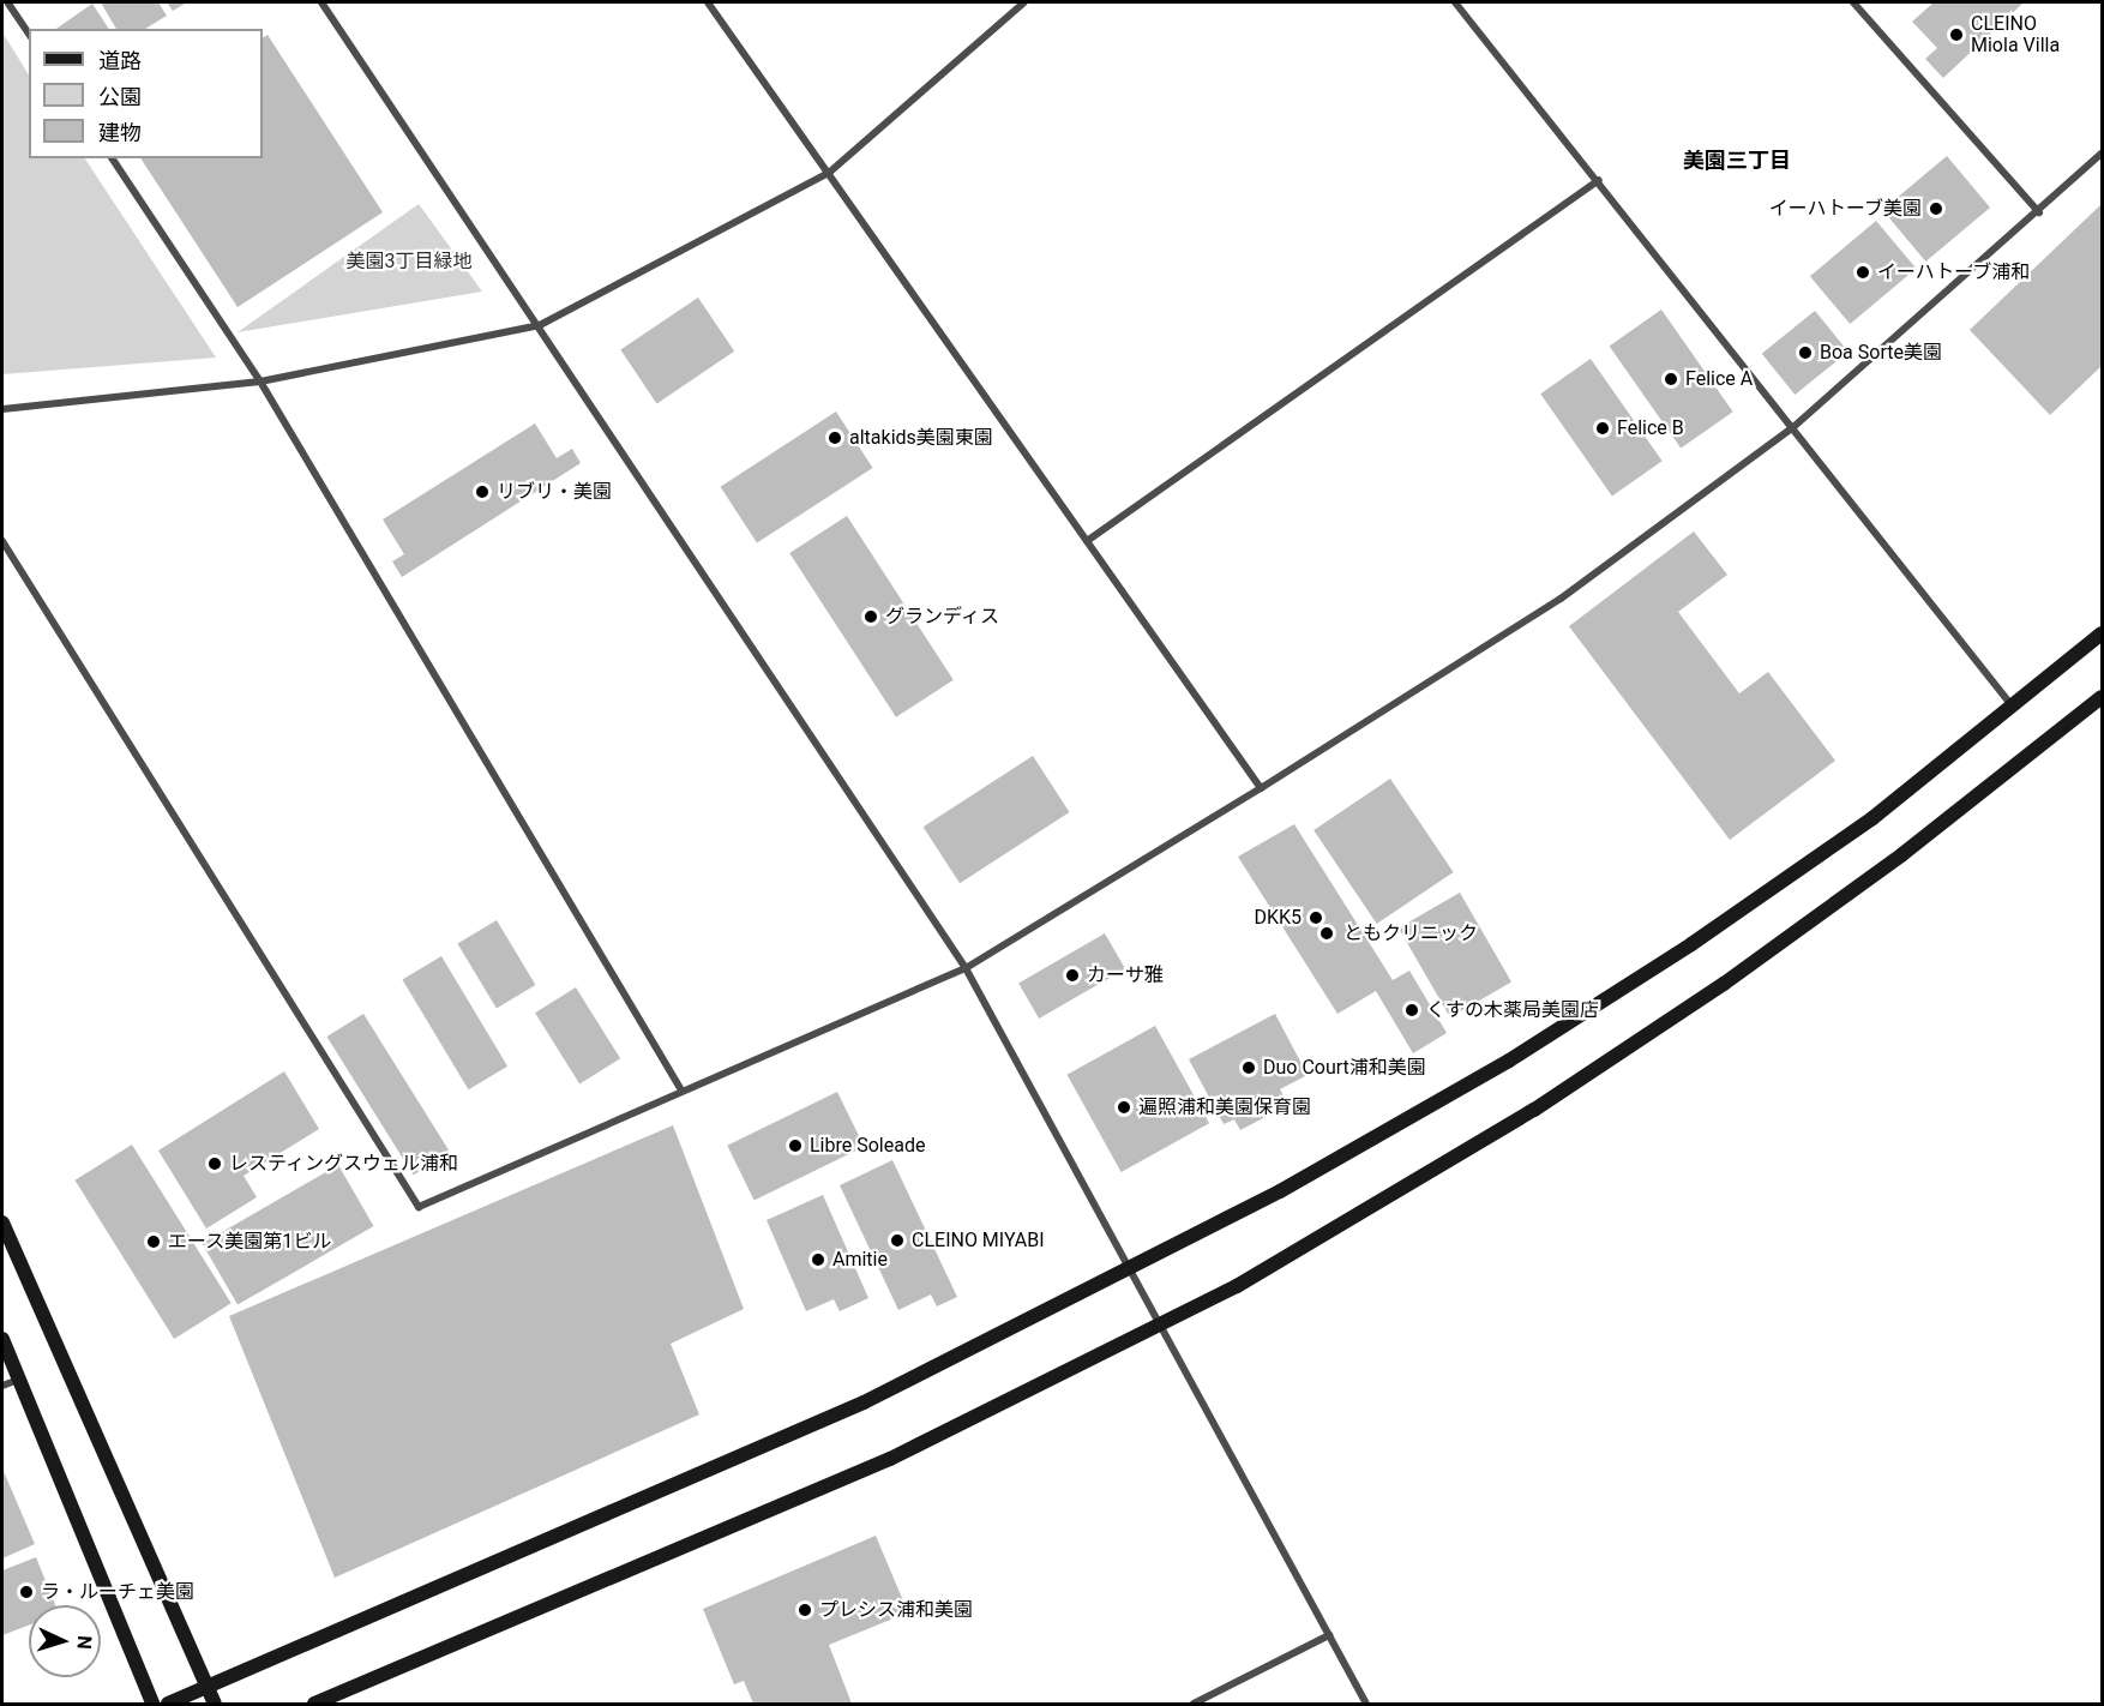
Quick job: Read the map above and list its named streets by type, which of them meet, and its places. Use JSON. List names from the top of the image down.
{
  "districts": ["美園三丁目"],
  "parks": ["美園3丁目緑地"],
  "places": [
    "CLEINO Miola Villa",
    "イーハトーブ美園",
    "イーハトーブ浦和",
    "Boa Sorte美園",
    "Felice A",
    "Felice B",
    "altakids美園東園",
    "リブリ・美園",
    "グランディス",
    "DKK5",
    "ともクリニック",
    "カーサ雅",
    "くすの木薬局美園店",
    "Duo Court浦和美園",
    "遍照浦和美園保育園",
    "Libre Soleade",
    "レスティングスウェル浦和",
    "CLEINO MIYABI",
    "エース美園第1ビル",
    "Amitie",
    "ラ・ルーチェ美園",
    "プレシス浦和美園"
  ],
  "legend": ["道路", "公園", "建物"],
  "north": "right"
}
